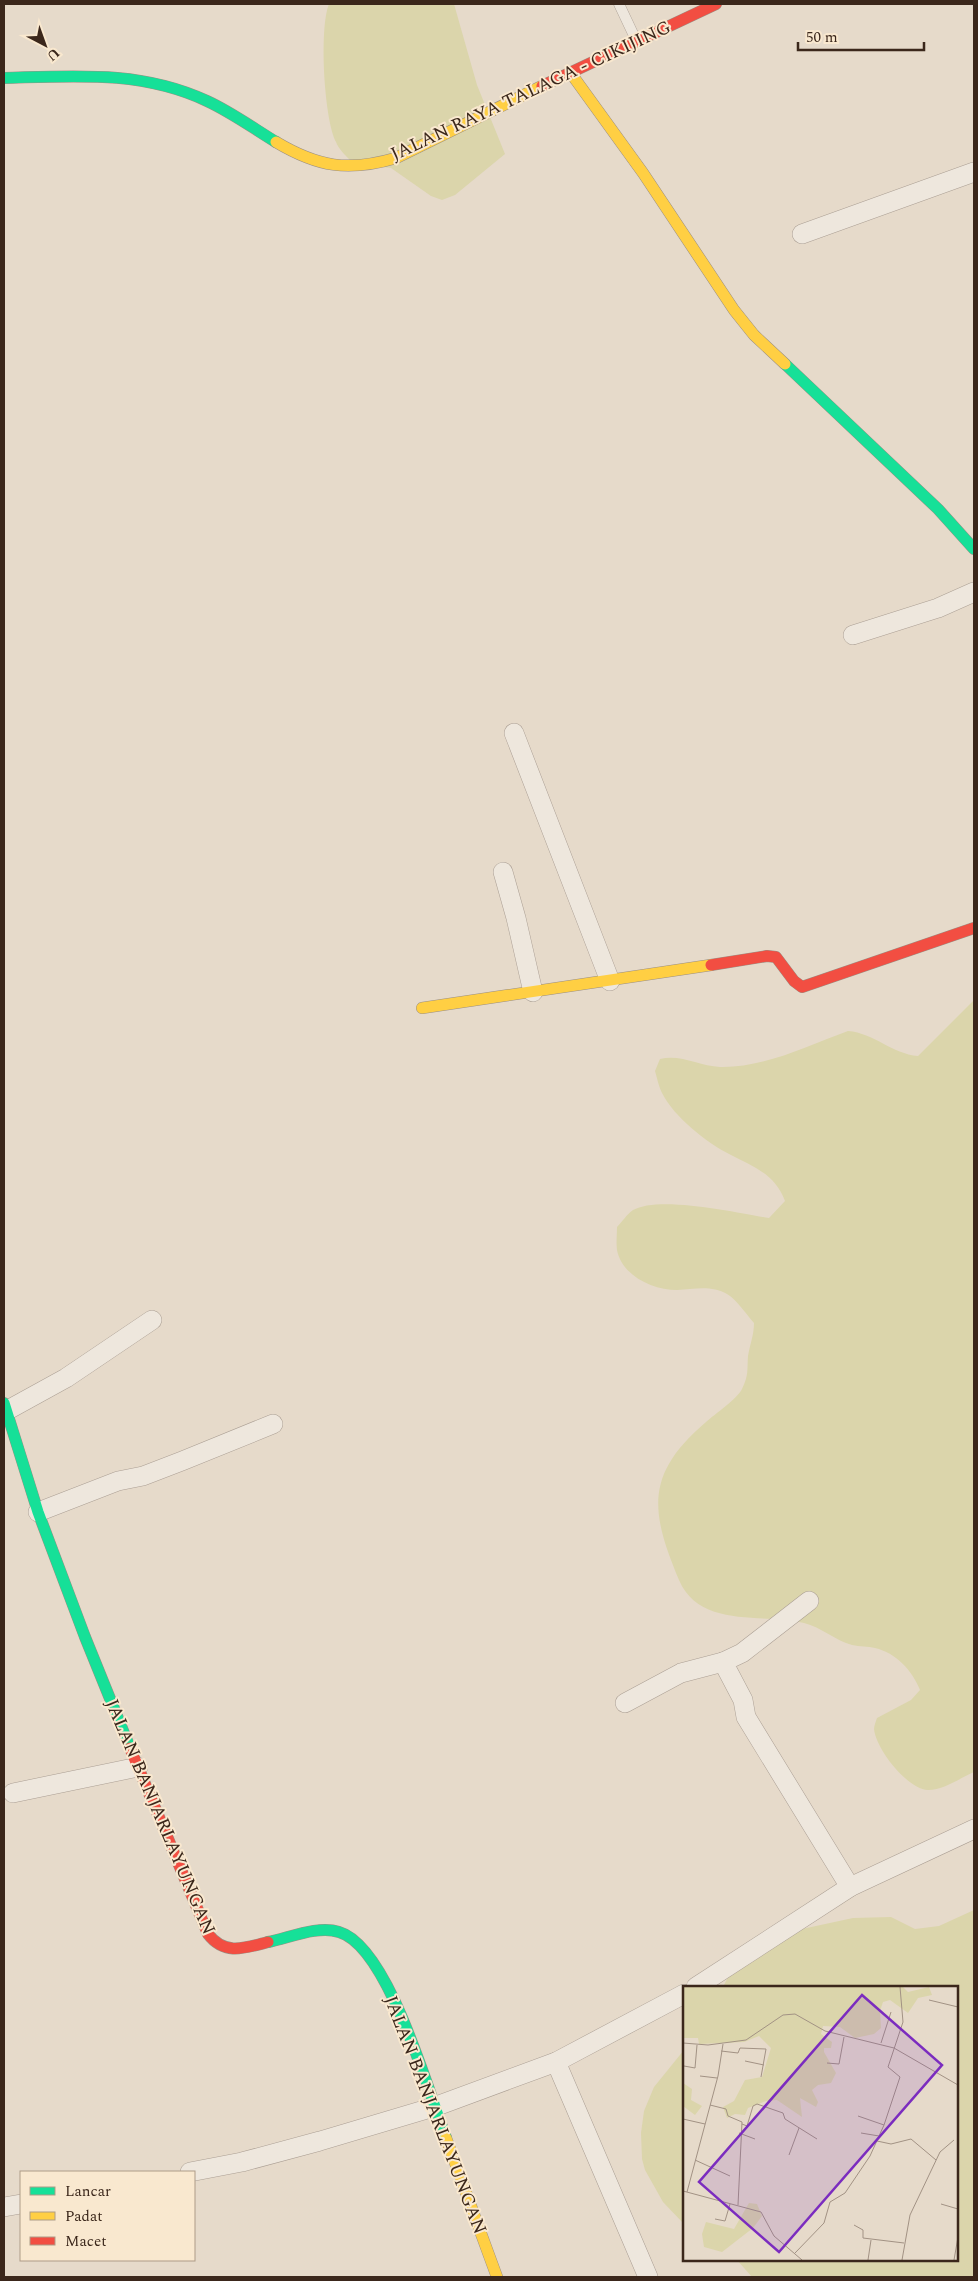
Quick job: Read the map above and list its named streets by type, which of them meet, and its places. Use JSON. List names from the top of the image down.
{
  "streets": {
    "street": ["JALAN RAYA TALAGA - CIKIJING", "JALAN BANJARLAYUNGAN"]
  },
  "legend": ["Lancar", "Padat", "Macet"],
  "scale_bar": "50 m",
  "north": "bottom right"
}
